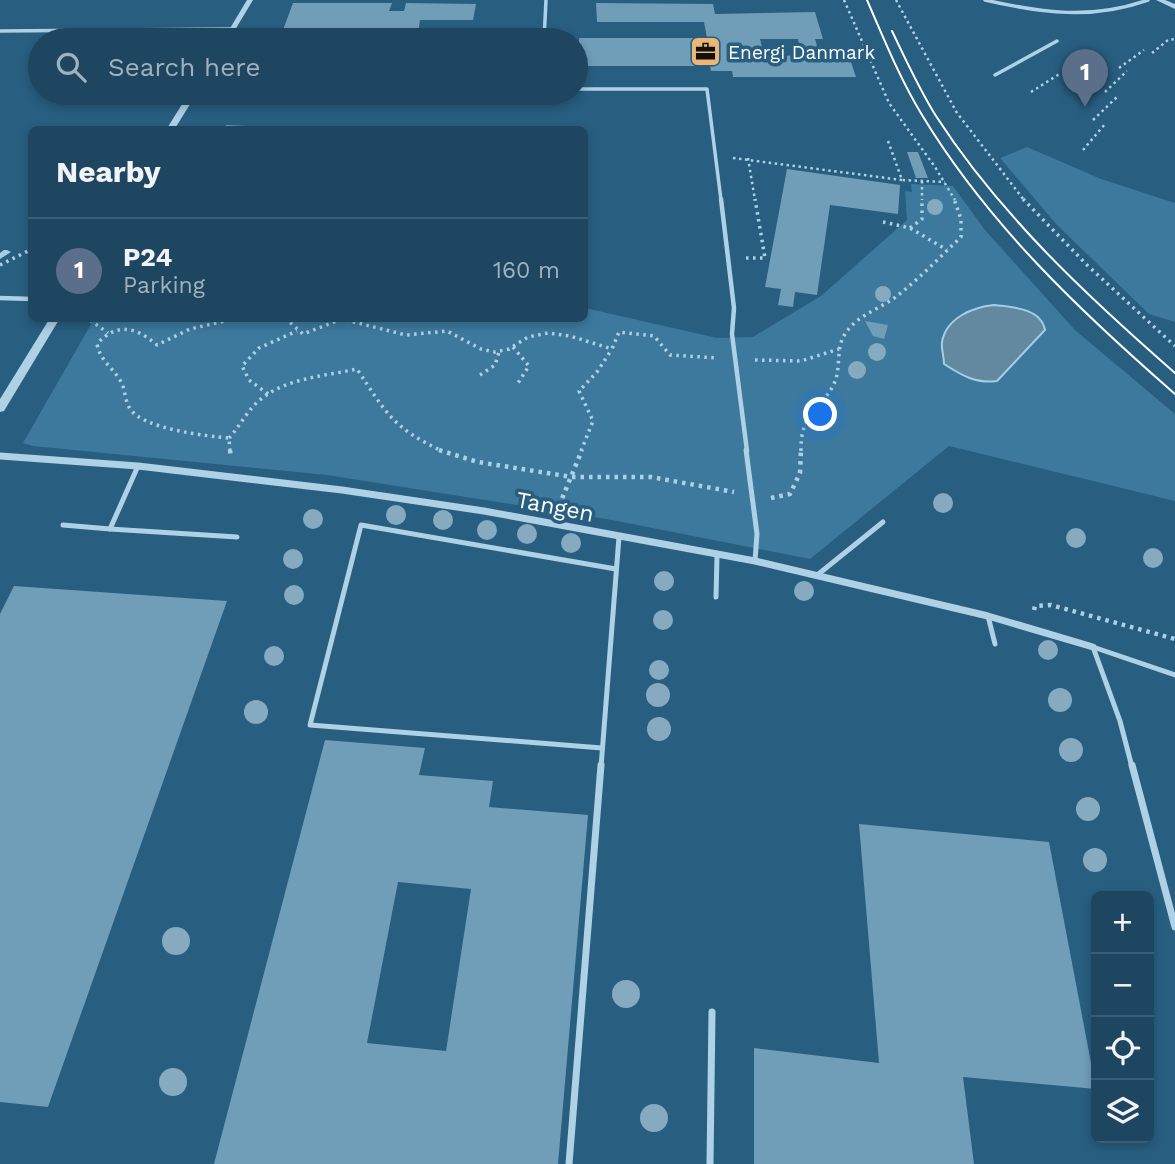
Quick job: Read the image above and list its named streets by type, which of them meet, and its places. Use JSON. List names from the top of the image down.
{
  "streets": {
    "street": ["Tangen"]
  },
  "places": {
    "office": ["Energi Danmark"]
  },
  "page": {
    "search": "Search here",
    "pins": "1",
    "heading": "Nearby",
    "list": [
      {
        "mark": "1",
        "name": "P24",
        "note": "Parking",
        "value": "160 m"
      }
    ],
    "map_buttons": ["+", "−"]
  }
}
